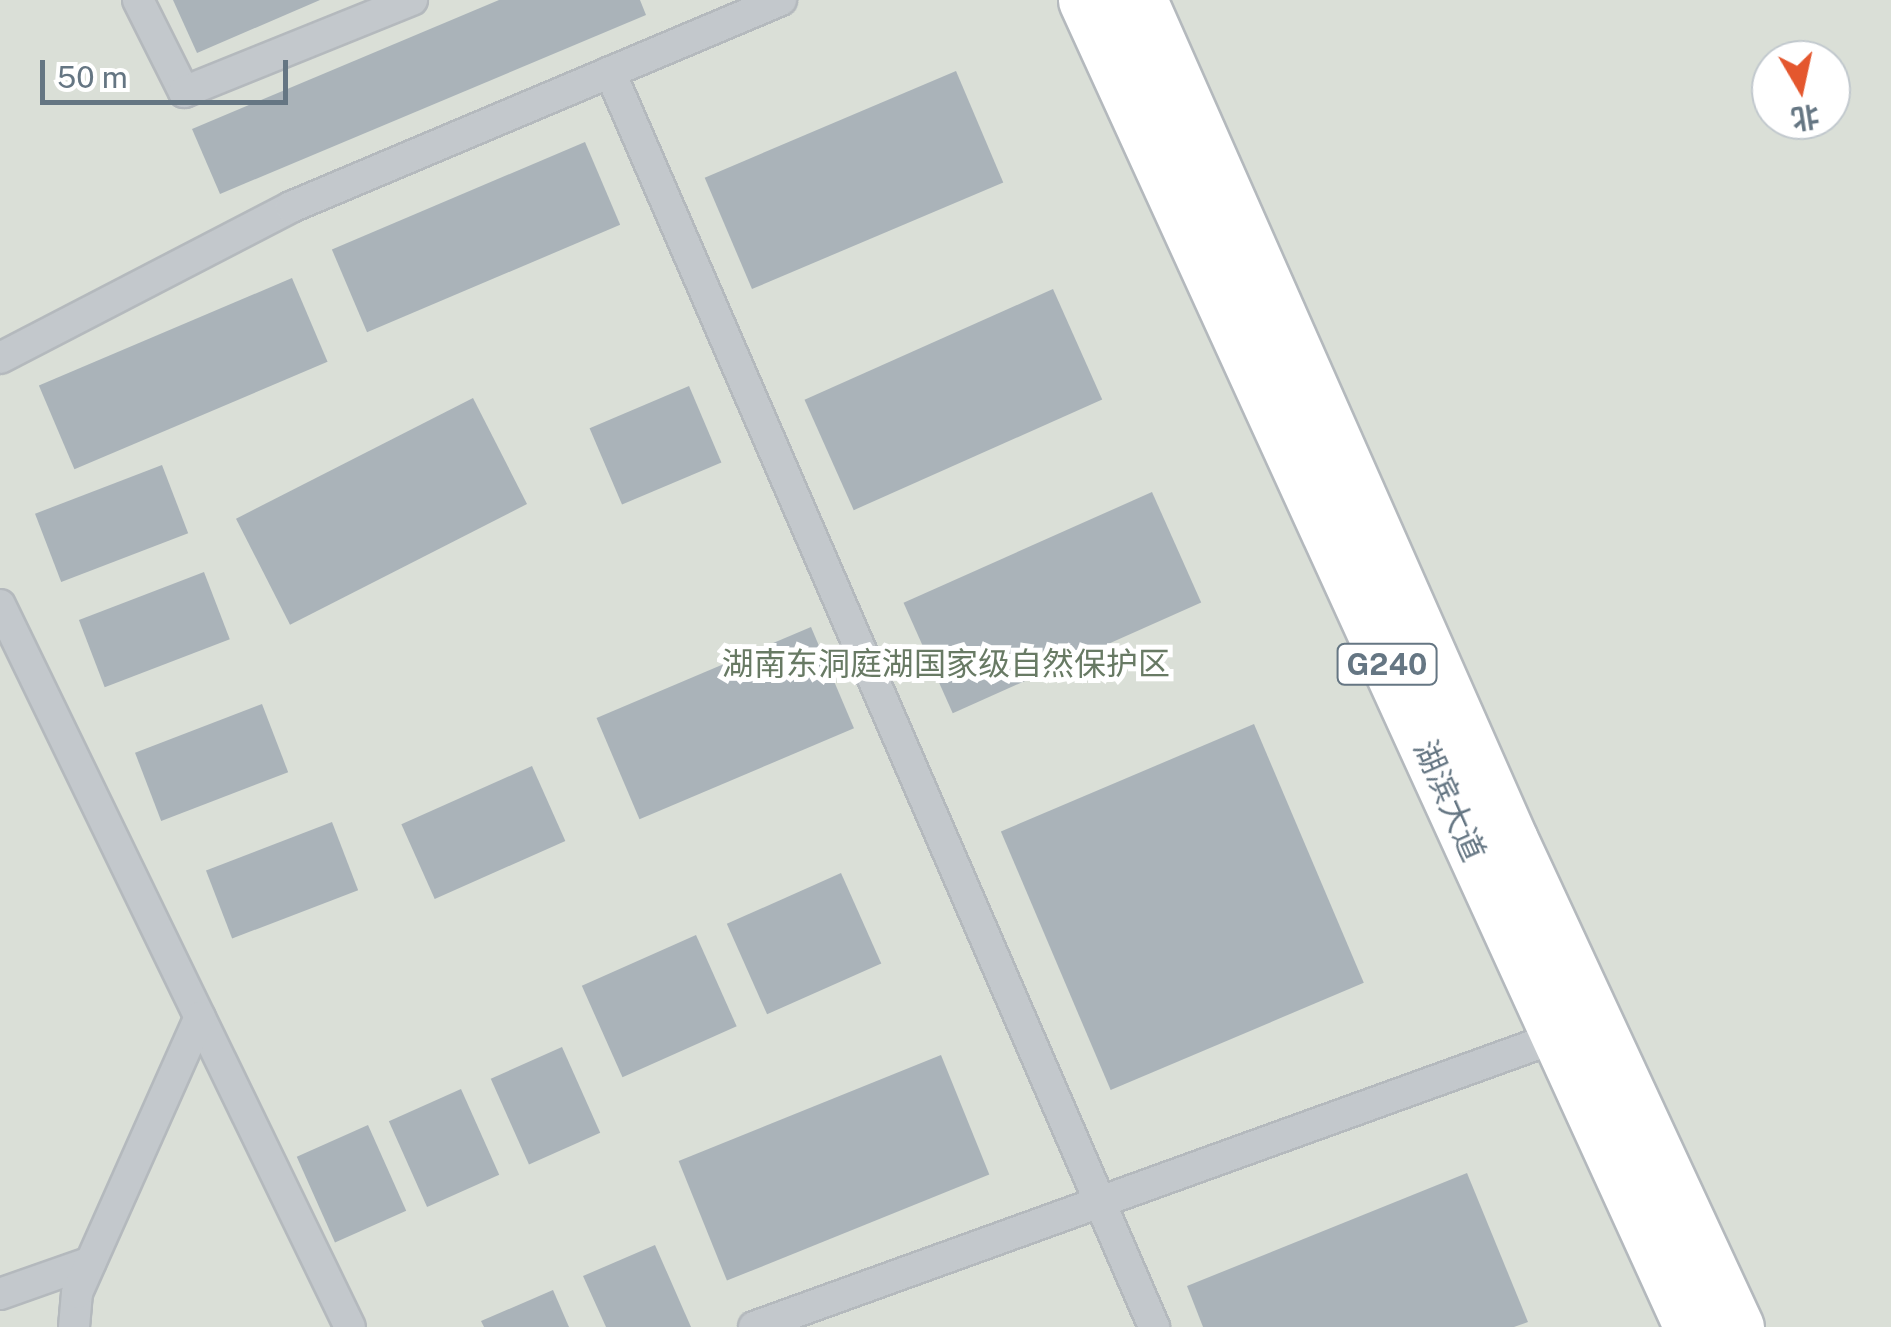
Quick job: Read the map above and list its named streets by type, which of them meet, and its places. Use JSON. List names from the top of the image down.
{
  "streets": {
    "highway": ["G240", "湖滨大道"]
  },
  "parks": ["湖南东洞庭湖国家级自然保护区"],
  "scale_bar": "50 m",
  "north": "bottom"
}
